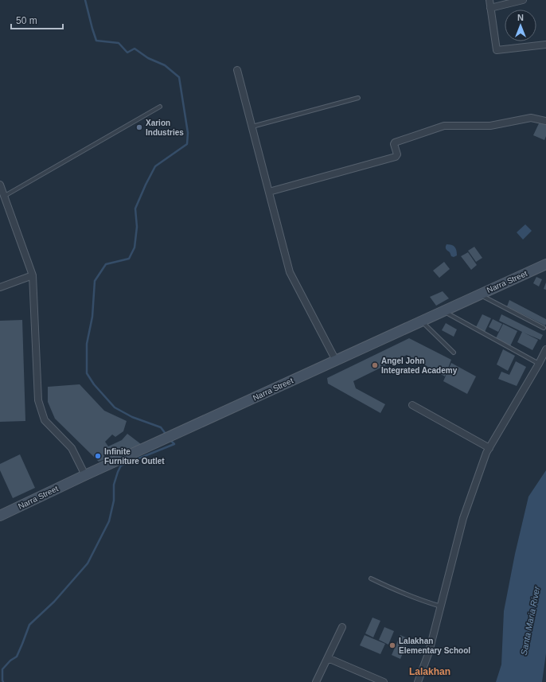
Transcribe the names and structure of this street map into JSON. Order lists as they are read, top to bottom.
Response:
{
  "streets": {
    "main road": ["Narra Street"]
  },
  "districts": ["Lalakhan"],
  "water": ["Santa Maria River"],
  "places": [
    "Xarion Industries",
    "Angel John Integrated Academy",
    "Infinite Furniture Outlet",
    "Lalakhan Elementary School"
  ],
  "scale_bar": "50 m",
  "north": "top"
}
